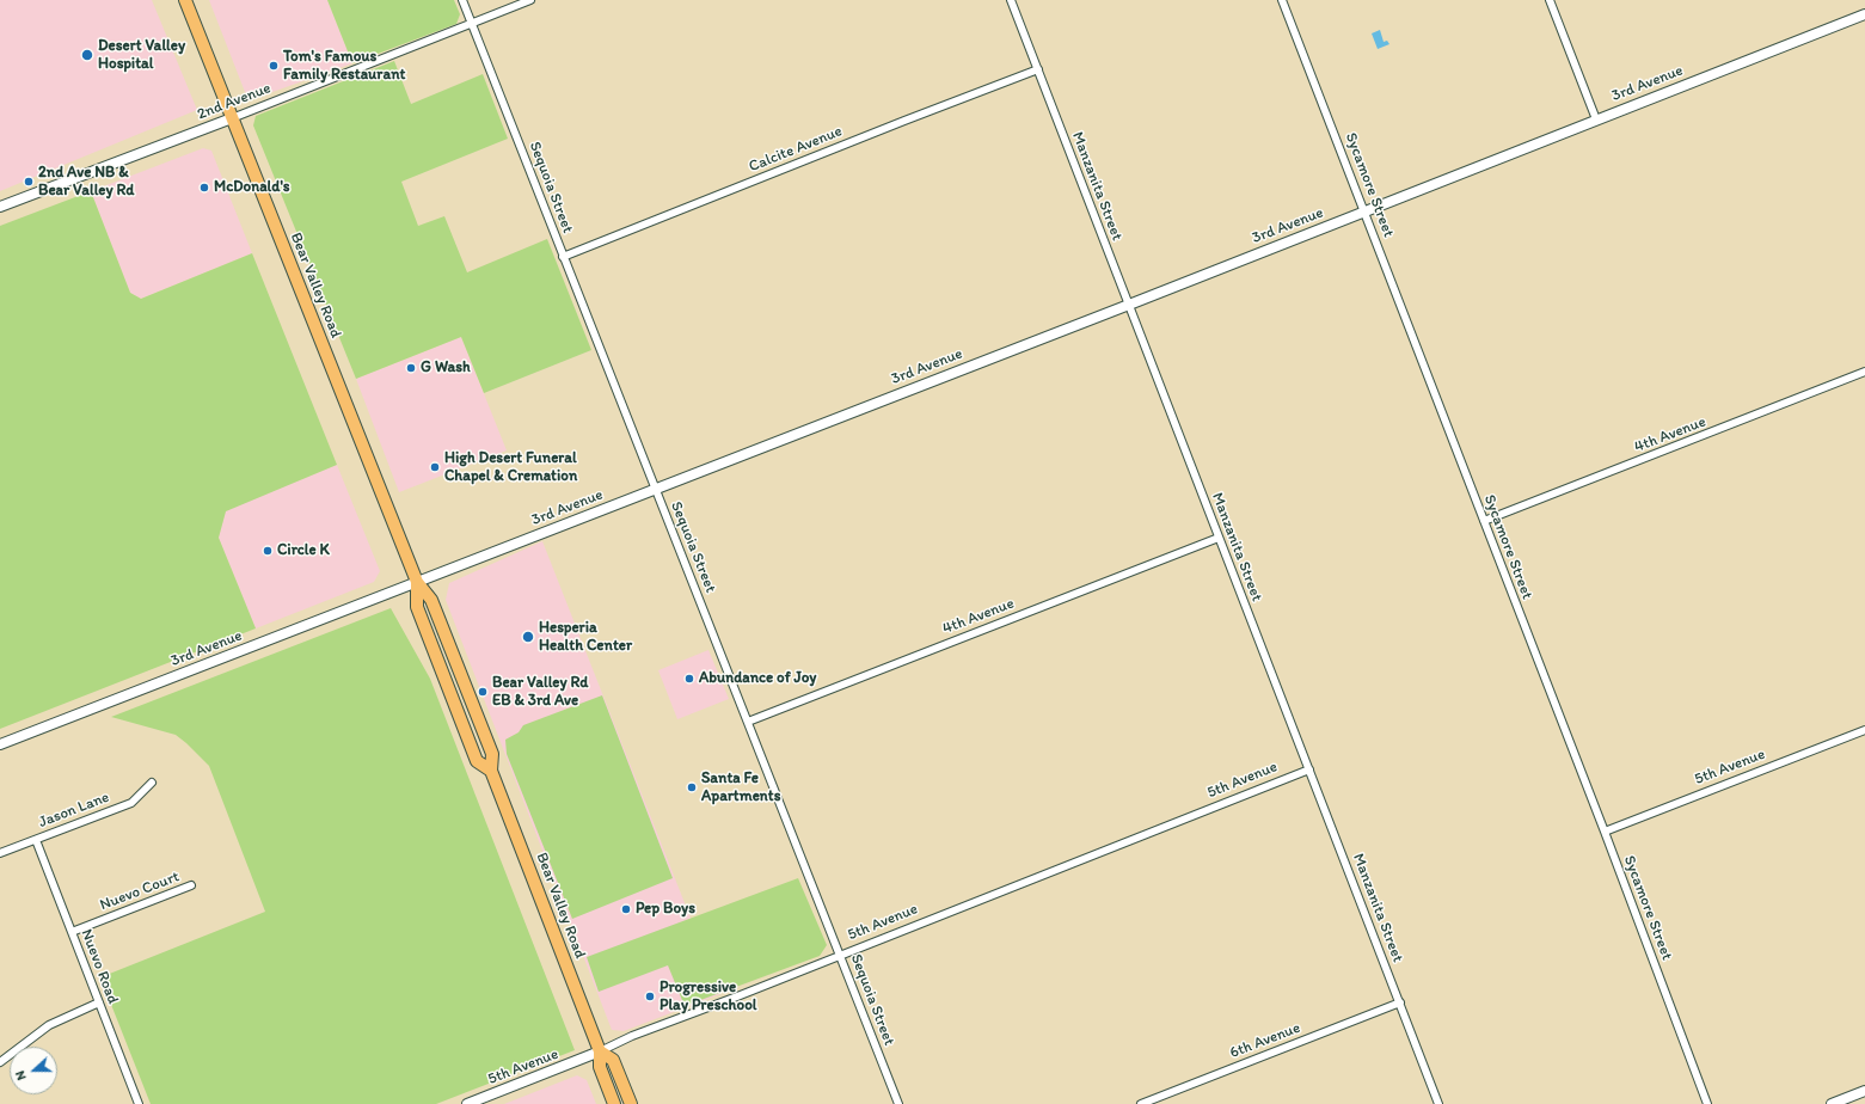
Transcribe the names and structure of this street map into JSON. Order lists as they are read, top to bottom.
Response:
{
  "streets": {
    "main road": ["Bear Valley Road"],
    "street": [
      "3rd Avenue",
      "2nd Avenue",
      "Calcite Avenue",
      "Sycamore Street",
      "Manzanita Street",
      "Sequoia Street",
      "4th Avenue",
      "5th Avenue",
      "Jason Lane",
      "Nuevo Court",
      "Nuevo Road",
      "6th Avenue"
    ]
  },
  "crossings": [
    ["3rd Avenue", "Sycamore Street"],
    ["3rd Avenue", "Manzanita Street"],
    ["3rd Avenue", "Sequoia Street"],
    ["3rd Avenue", "Bear Valley Road"],
    ["2nd Avenue", "Sequoia Street"],
    ["2nd Avenue", "Bear Valley Road"],
    ["Calcite Avenue", "Manzanita Street"],
    ["Calcite Avenue", "Sequoia Street"],
    ["Sycamore Street", "4th Avenue"],
    ["Sycamore Street", "5th Avenue"],
    ["Manzanita Street", "4th Avenue"],
    ["Manzanita Street", "5th Avenue"],
    ["Manzanita Street", "6th Avenue"],
    ["Sequoia Street", "4th Avenue"],
    ["Sequoia Street", "5th Avenue"],
    ["Bear Valley Road", "5th Avenue"],
    ["Jason Lane", "Nuevo Road"],
    ["Nuevo Court", "Nuevo Road"]
  ],
  "places": [
    "Desert Valley Hospital",
    "Tom's Famous Family Restaurant",
    "2nd Ave NB & Bear Valley Rd",
    "McDonald's",
    "G Wash",
    "High Desert Funeral Chapel & Cremation",
    "Circle K",
    "Hesperia Health Center",
    "Abundance of Joy",
    "Bear Valley Rd EB & 3rd Ave",
    "Santa Fe Apartments",
    "Pep Boys",
    "Progressive Play Preschool"
  ],
  "north": "left"
}
